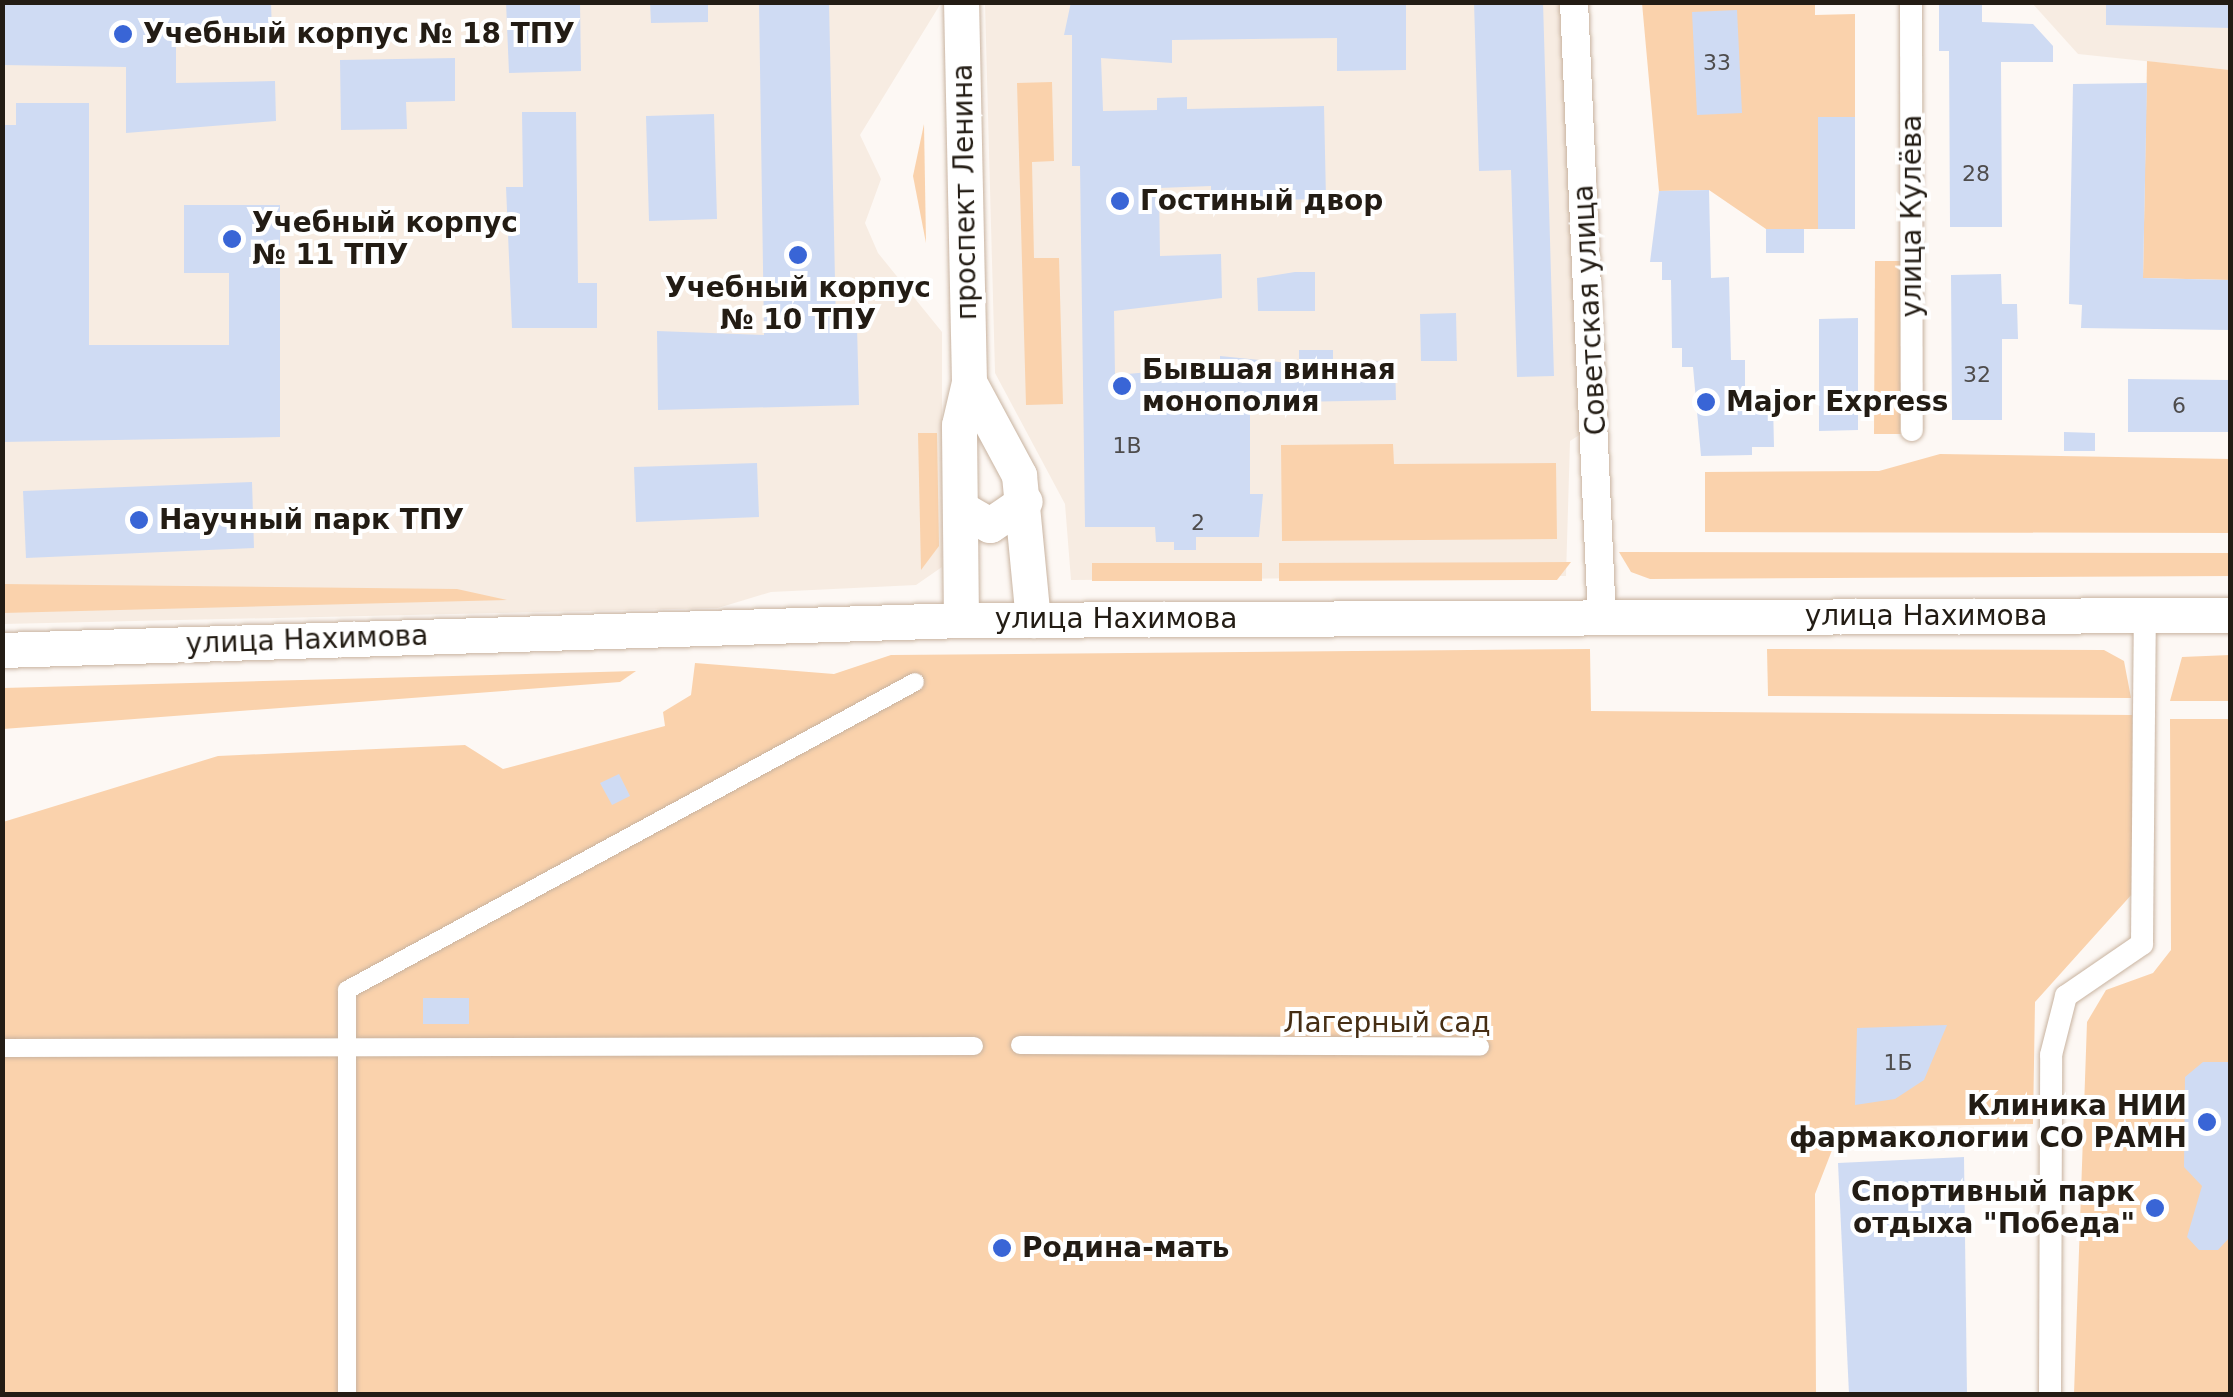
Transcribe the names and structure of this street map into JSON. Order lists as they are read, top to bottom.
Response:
{
  "streets": {
    "main road": ["проспект Ленина", "улица Нахимова"],
    "street": ["улица Кулёва", "Советская улица"]
  },
  "crossings": [
    ["проспект Ленина", "улица Нахимова"],
    ["Советская улица", "улица Нахимова"]
  ],
  "parks": ["Лагерный сад"],
  "places": [
    "Учебный корпус № 18 ТПУ",
    "Гостиный двор",
    "Учебный корпус № 11 ТПУ",
    "Учебный корпус № 10 ТПУ",
    "Бывшая винная монополия",
    "Major Express",
    "Научный парк ТПУ",
    "Клиника НИИ фармакологии СО РАМН",
    "Спортивный парк отдыха \"Победа\"",
    "Родина-мать"
  ],
  "house_numbers": [
    "33",
    "28",
    "32",
    "6",
    "1В",
    "2",
    "1Б"
  ]
}
